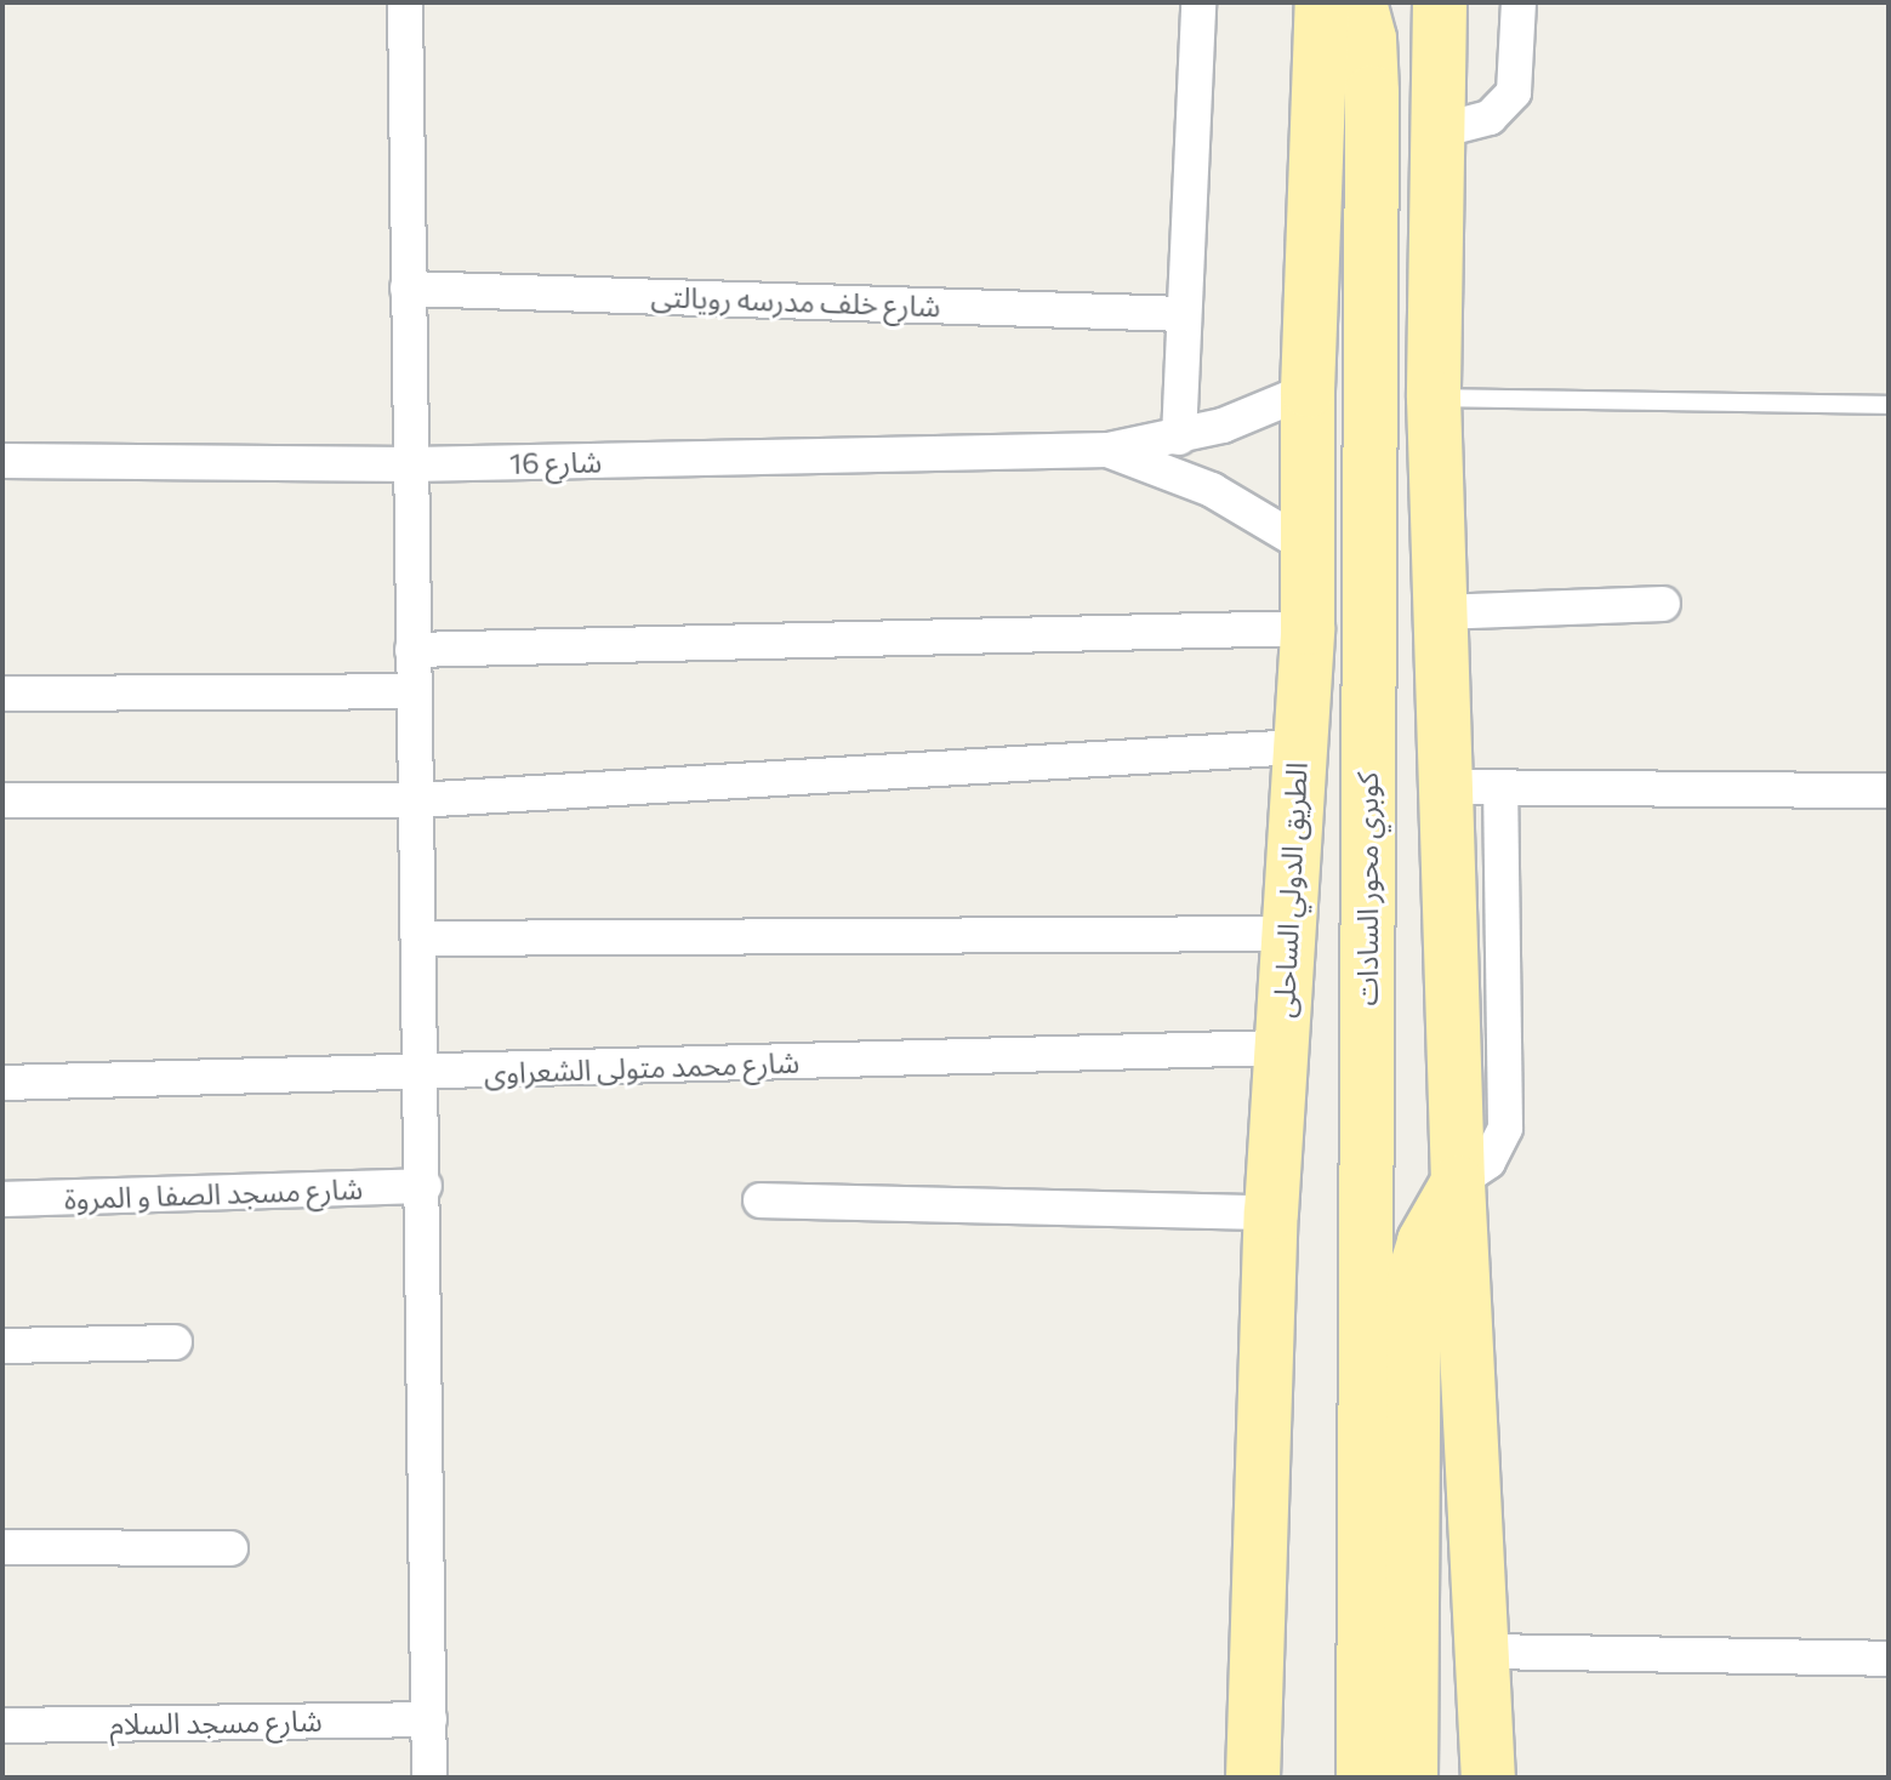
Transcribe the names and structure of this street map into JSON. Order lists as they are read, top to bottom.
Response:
{
  "streets": {
    "main road": ["كوبري محور السادات", "الطريق الدولي الساحلى"],
    "street": [
      "شارع خلف مدرسه رويالتى",
      "شارع 16",
      "شارع محمد متولى الشعراوى",
      "شارع مسجد الصفا و المروة",
      "شارع مسجد السلام"
    ]
  },
  "crossings": [
    ["شارع 16", "الطريق الدولي الساحلى"],
    ["الطريق الدولي الساحلى", "شارع محمد متولى الشعراوى"]
  ]
}
